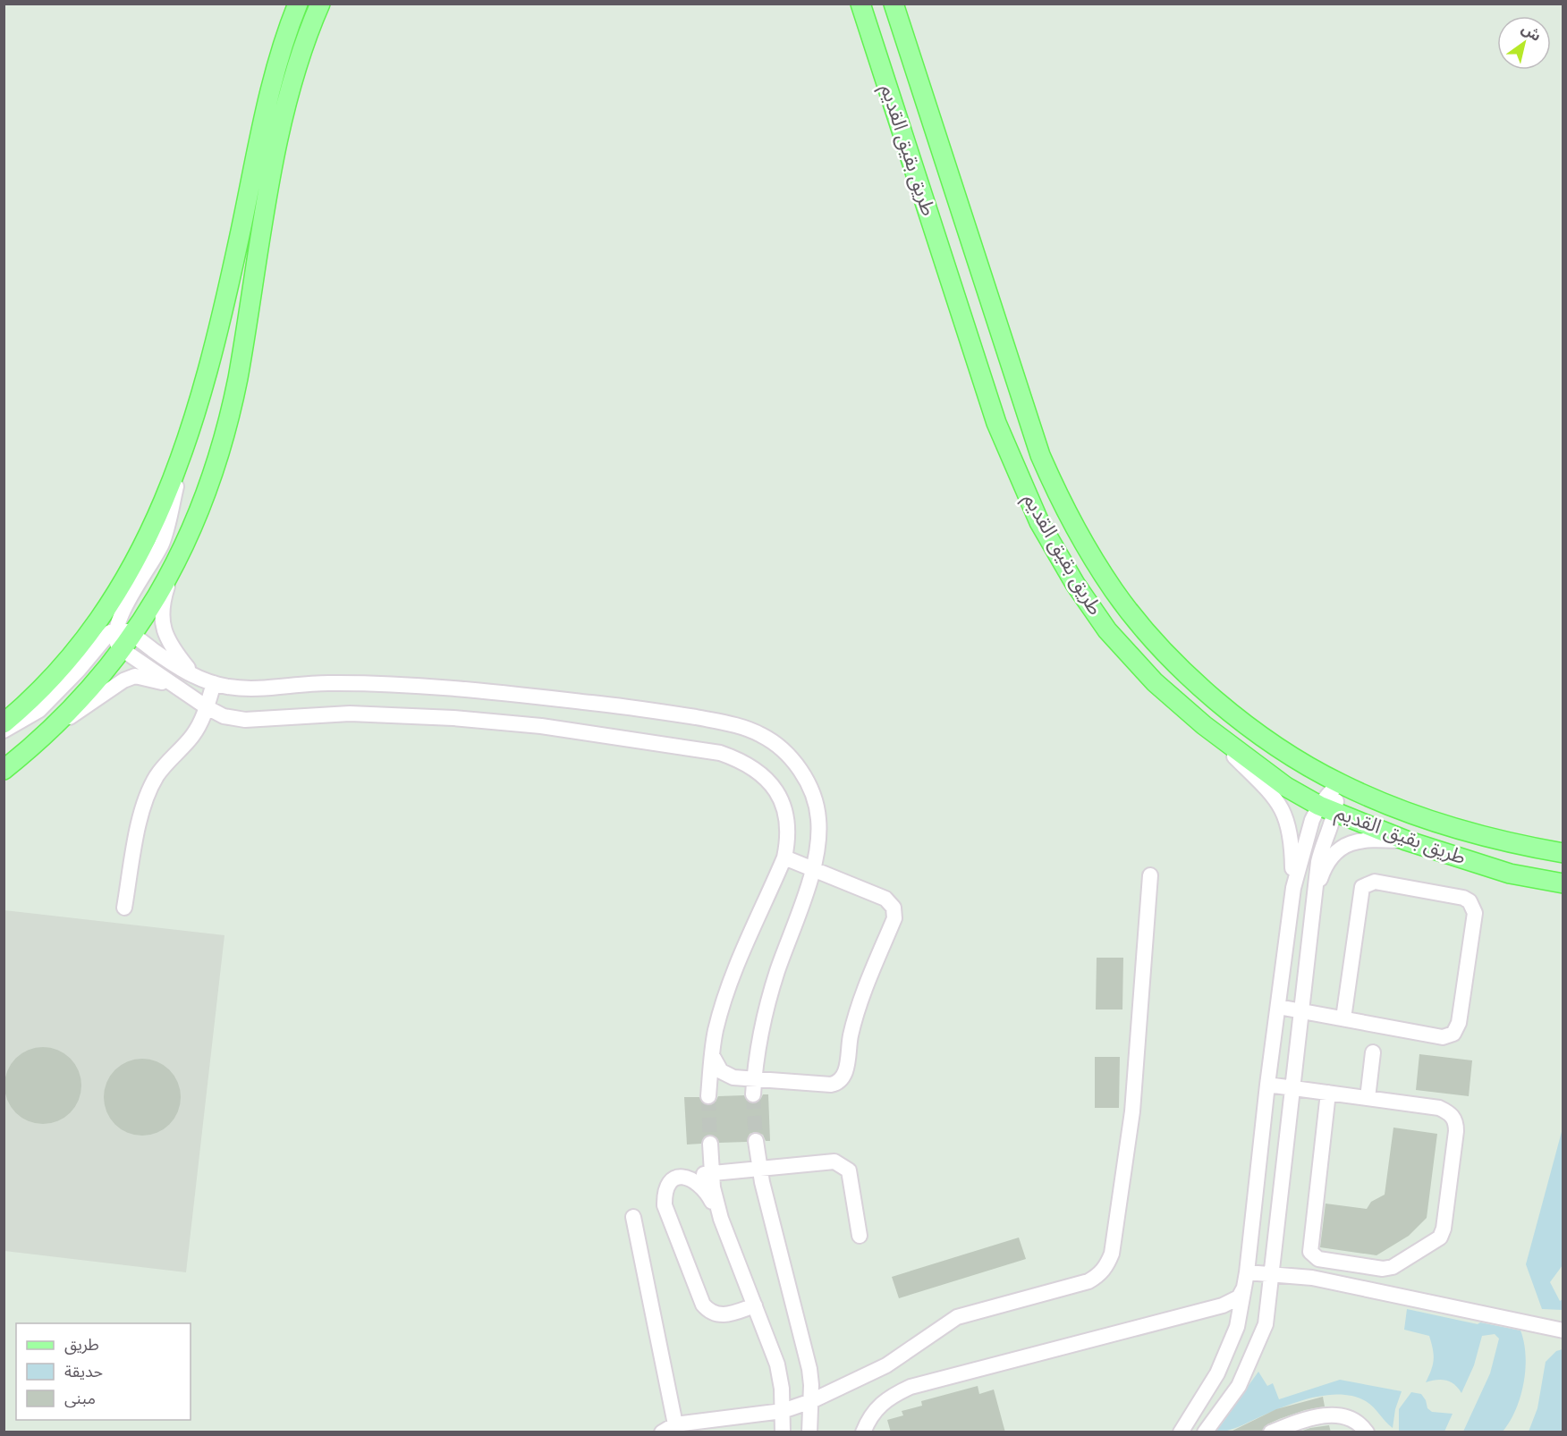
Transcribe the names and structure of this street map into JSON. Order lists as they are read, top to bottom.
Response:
{
  "streets": {
    "main road": ["طريق بقيق القديم"]
  },
  "legend": ["طريق", "حديقة", "مبنى"],
  "north": "top right"
}
